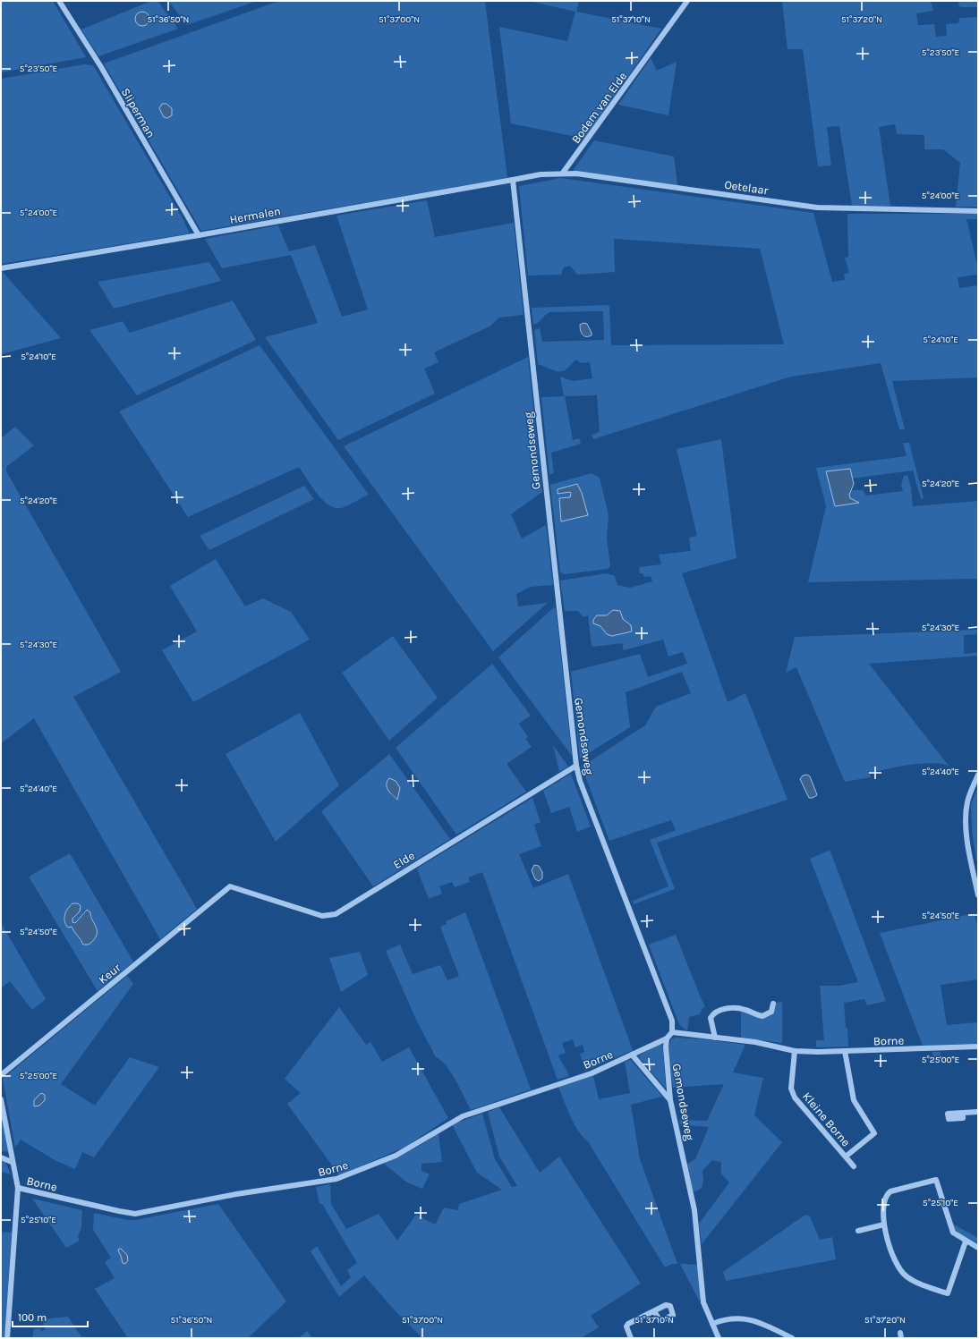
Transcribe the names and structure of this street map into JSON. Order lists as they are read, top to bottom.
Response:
{
  "streets": {
    "street": [
      "Bodem van Elde",
      "Sliperman",
      "Oetelaar",
      "Hermalen",
      "Gemondseweg",
      "Elde",
      "Keur",
      "Borne",
      "Kleine Borne"
    ]
  },
  "crossings": [
    ["Bodem van Elde", "Oetelaar"],
    ["Sliperman", "Hermalen"],
    ["Oetelaar", "Hermalen"],
    ["Oetelaar", "Gemondseweg"],
    ["Hermalen", "Gemondseweg"],
    ["Gemondseweg", "Elde"],
    ["Gemondseweg", "Borne"],
    ["Elde", "Keur"],
    ["Borne", "Kleine Borne"]
  ],
  "scale_bar": "100 m",
  "coordinates": [
    "51°36'50\"N",
    "51°37'00\"N",
    "51°37'10\"N",
    "51°37'20\"N",
    "5°23'50\"E",
    "5°24'00\"E",
    "5°24'10\"E",
    "5°24'20\"E",
    "5°24'30\"E",
    "5°24'40\"E",
    "5°24'50\"E",
    "5°25'00\"E",
    "5°25'10\"E"
  ]
}
